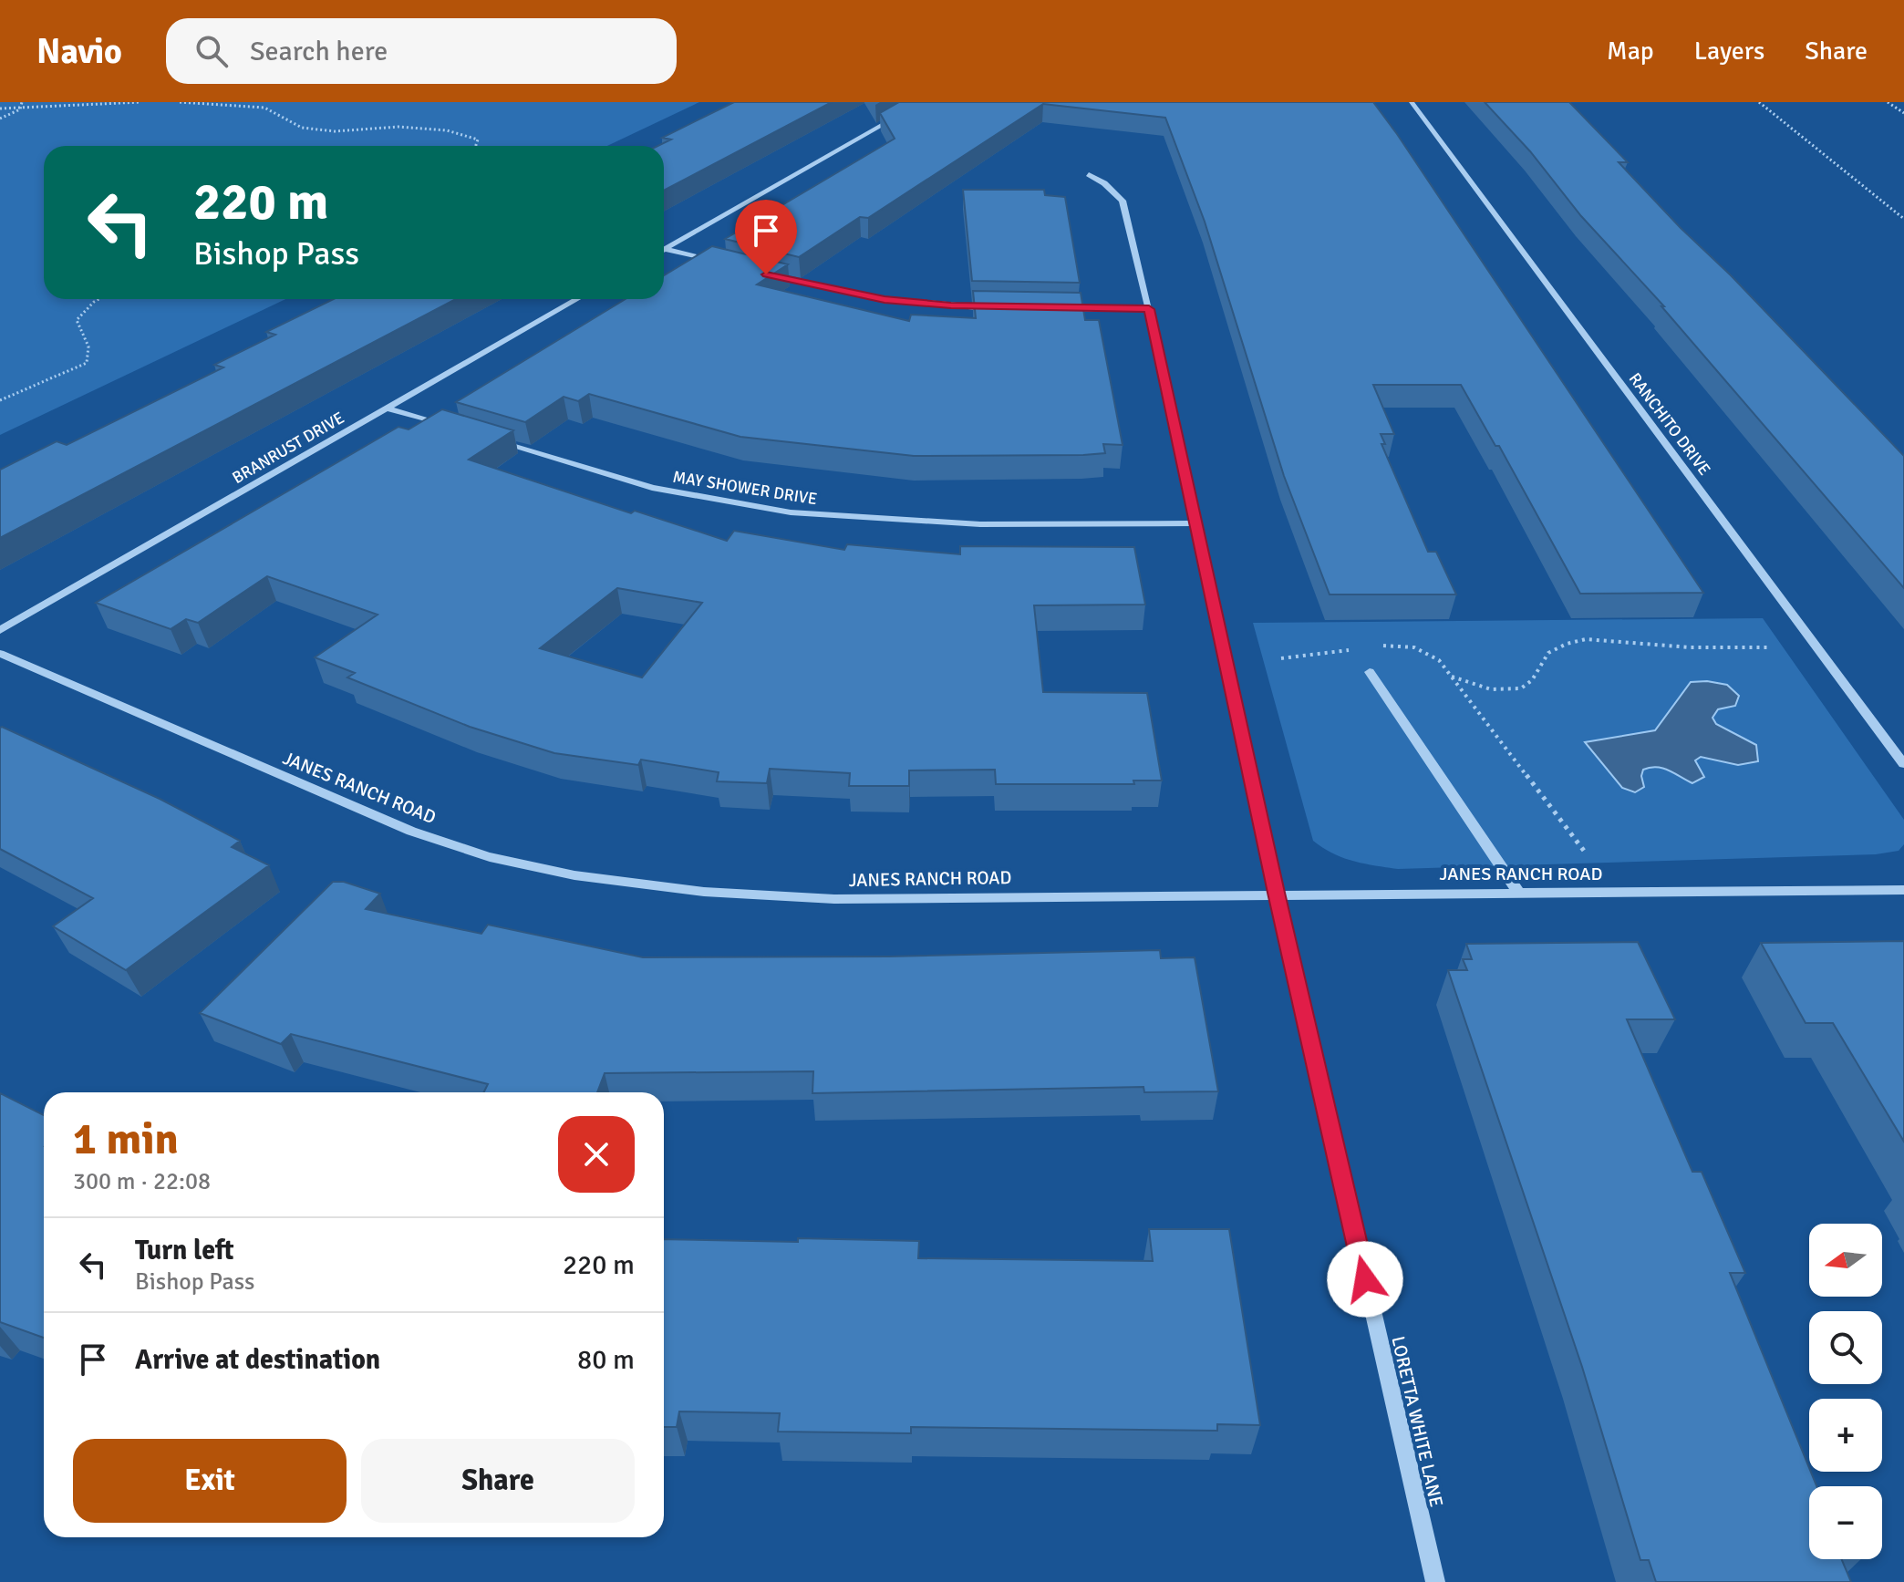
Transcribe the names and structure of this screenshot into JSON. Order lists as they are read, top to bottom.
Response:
{
  "streets": {
    "street": [
      "RANCHITO DRIVE",
      "BRANRUST DRIVE",
      "MAY SHOWER DRIVE",
      "JANES RANCH ROAD",
      "LORETTA WHITE LANE"
    ]
  },
  "crossings": [
    ["MAY SHOWER DRIVE", "LORETTA WHITE LANE"],
    ["JANES RANCH ROAD", "LORETTA WHITE LANE"]
  ],
  "north": "left",
  "page": {
    "header": "Navio",
    "search": "Search here",
    "nav": ["Map", "Layers", "Share"],
    "turn": ["220 m", "Bishop Pass"],
    "heading": ["1 min", "300 m · 22:08"],
    "list": [
      {
        "name": "Turn left",
        "note": "Bishop Pass",
        "value": "220 m"
      },
      {
        "name": "Arrive at destination",
        "value": "80 m"
      }
    ],
    "map_buttons": ["+", "−"],
    "buttons": ["Exit", "Share"]
  }
}
